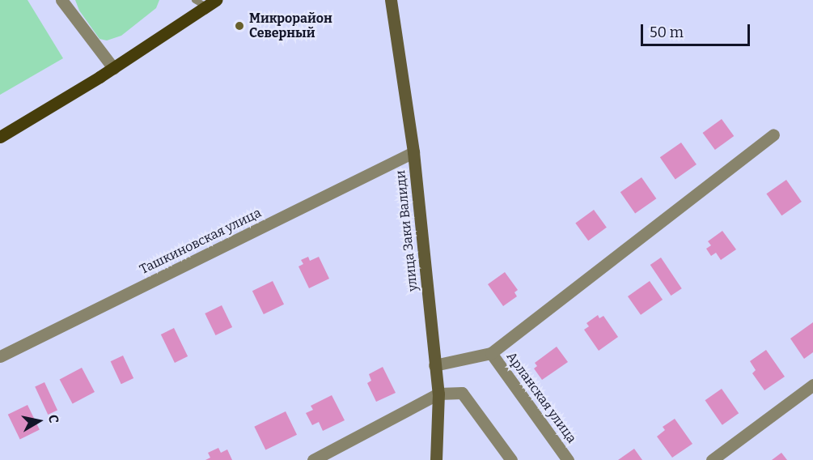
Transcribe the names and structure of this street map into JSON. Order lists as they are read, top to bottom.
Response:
{
  "streets": {
    "street": ["улица Заки Валиди", "Ташкиновская улица", "Арланская улица"]
  },
  "crossings": [
    ["улица Заки Валиди", "Ташкиновская улица"]
  ],
  "places": ["Микрорайон Северный"],
  "scale_bar": "50 m",
  "north": "right"
}
